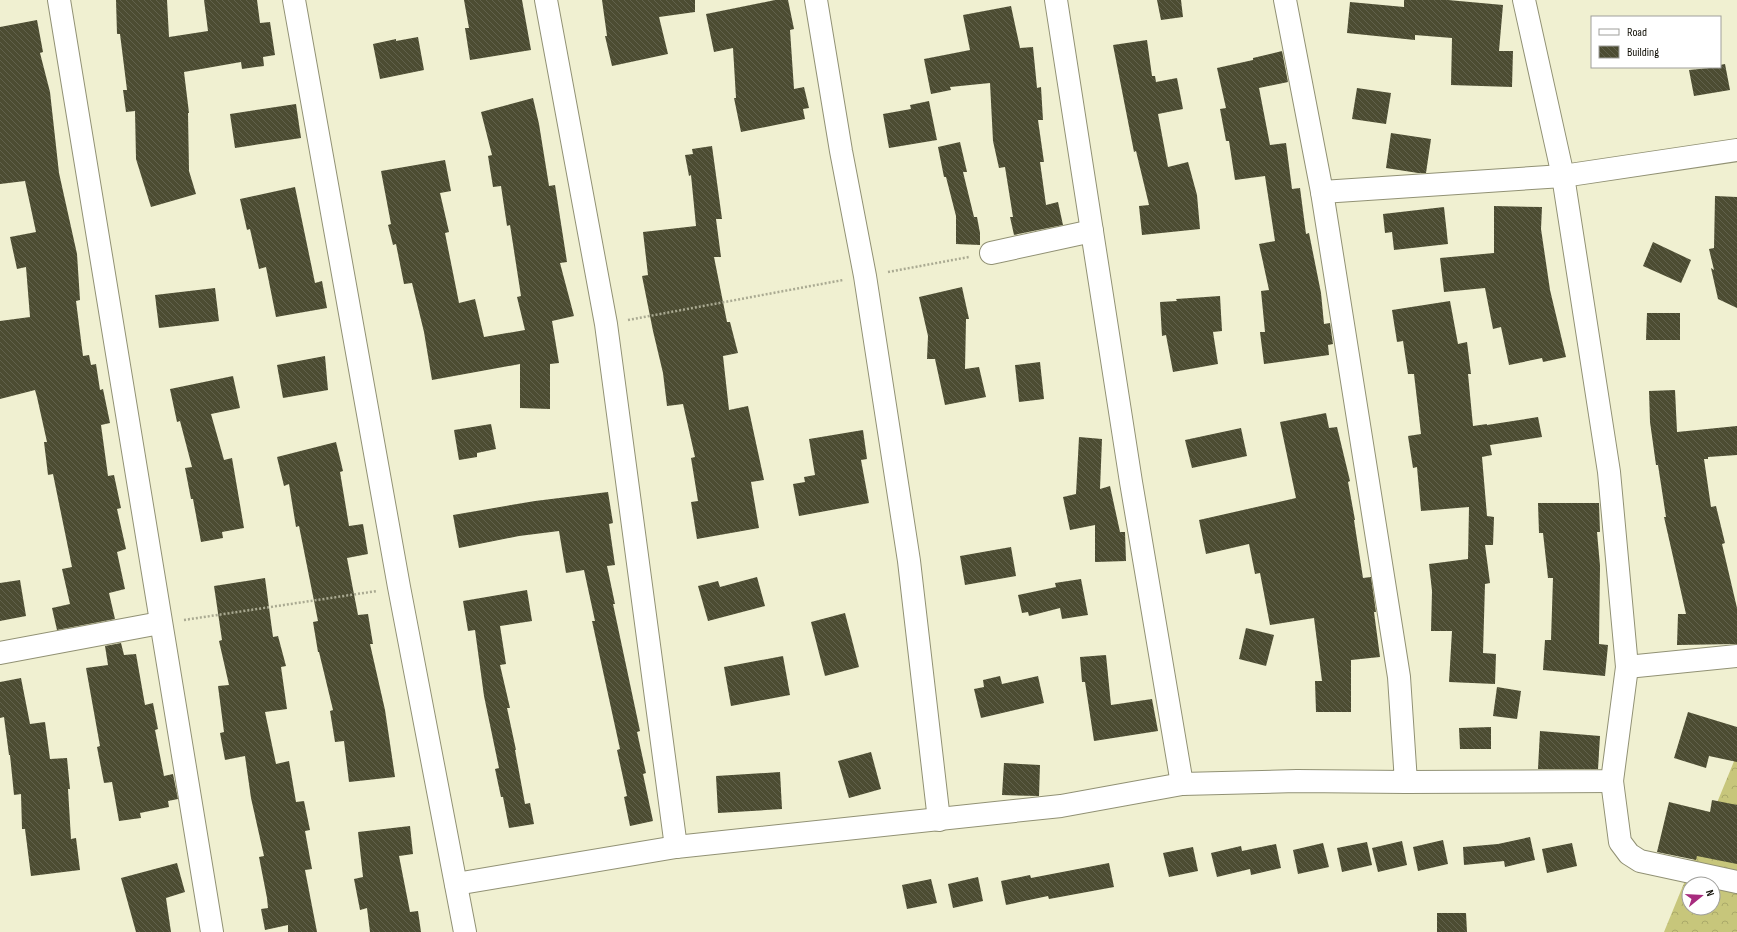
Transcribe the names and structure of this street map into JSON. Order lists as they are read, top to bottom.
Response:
{
  "legend": ["Road", "Building"],
  "north": "right"
}
